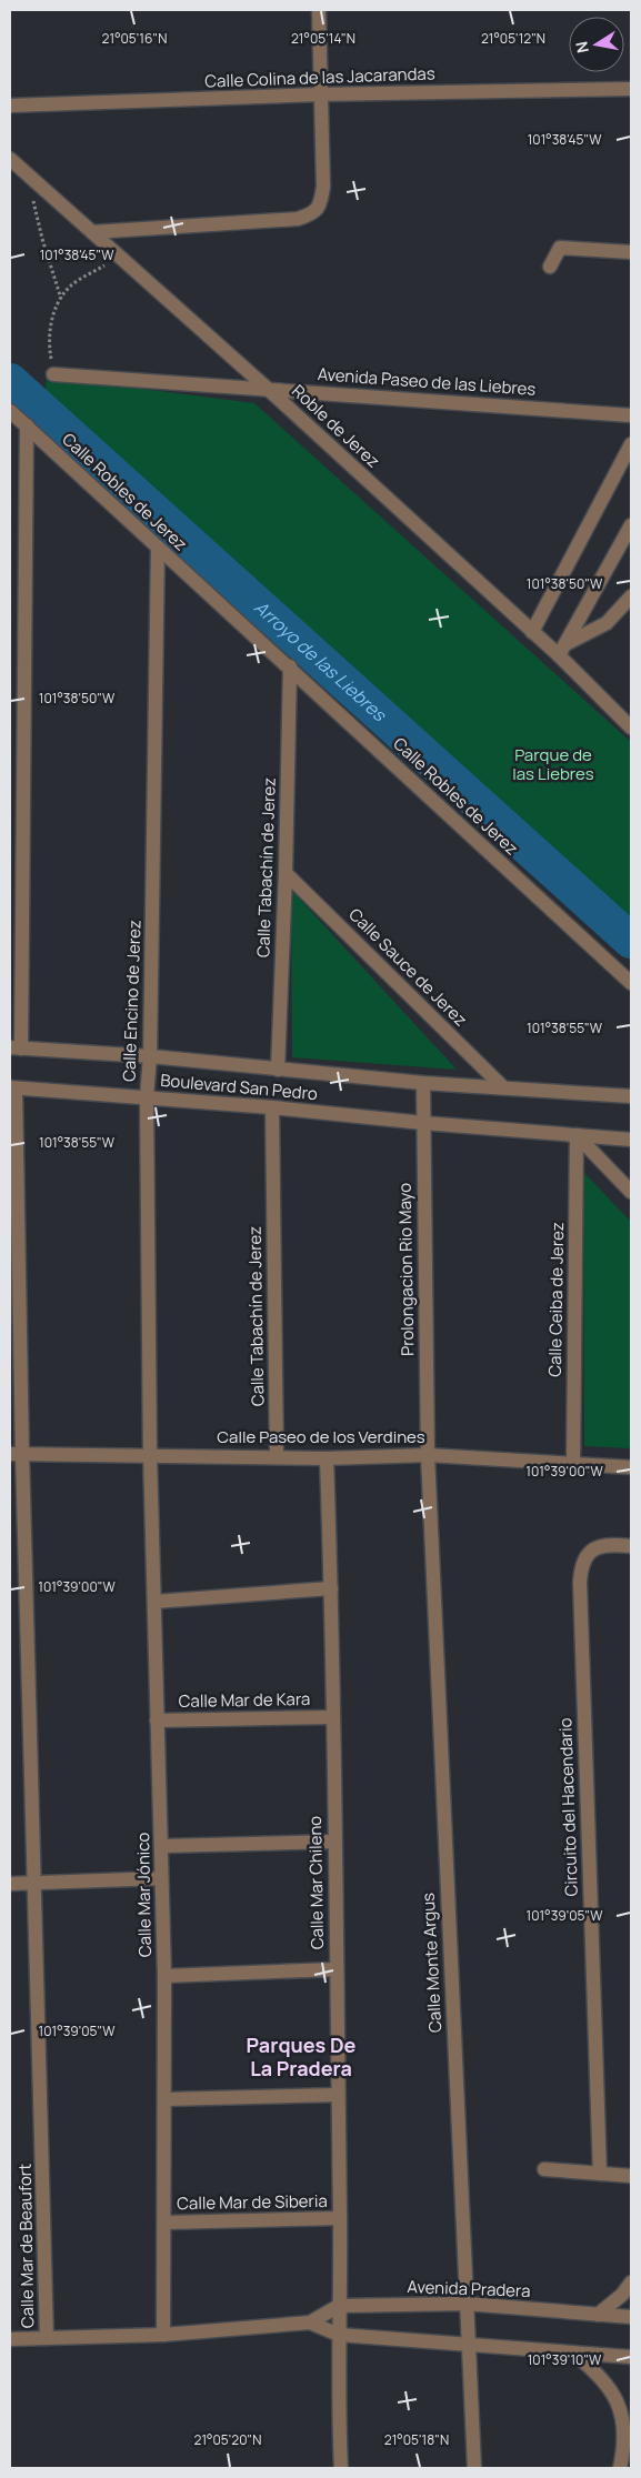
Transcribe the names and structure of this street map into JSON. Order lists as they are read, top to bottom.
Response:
{
  "streets": {
    "street": [
      "Calle Colina de las Jacarandas",
      "Avenida Paseo de las Liebres",
      "Roble de Jerez",
      "Calle Robles de Jerez",
      "Calle Tabachín de Jerez",
      "Calle Sauce de Jerez",
      "Calle Encino de Jerez",
      "Boulevard San Pedro",
      "Prolongacion Rio Mayo",
      "Calle Ceiba de Jerez",
      "Calle Paseo de los Verdines",
      "Calle Mar de Kara",
      "Circuito del Hacendario",
      "Calle Mar Chileno",
      "Calle Mar Jónico",
      "Calle Monte Argus",
      "Calle Mar de Siberia",
      "Calle Mar de Beaufort",
      "Avenida Pradera"
    ]
  },
  "crossings": [
    ["Avenida Paseo de las Liebres", "Roble de Jerez"],
    ["Calle Robles de Jerez", "Calle Tabachín de Jerez"],
    ["Calle Robles de Jerez", "Calle Encino de Jerez"],
    ["Calle Tabachín de Jerez", "Calle Sauce de Jerez"],
    ["Calle Tabachín de Jerez", "Boulevard San Pedro"],
    ["Calle Tabachín de Jerez", "Calle Paseo de los Verdines"],
    ["Calle Sauce de Jerez", "Boulevard San Pedro"],
    ["Calle Encino de Jerez", "Boulevard San Pedro"],
    ["Calle Encino de Jerez", "Calle Paseo de los Verdines"],
    ["Calle Encino de Jerez", "Calle Mar Jónico"],
    ["Boulevard San Pedro", "Prolongacion Rio Mayo"],
    ["Boulevard San Pedro", "Calle Ceiba de Jerez"],
    ["Boulevard San Pedro", "Calle Mar de Beaufort"],
    ["Prolongacion Rio Mayo", "Calle Paseo de los Verdines"],
    ["Prolongacion Rio Mayo", "Calle Monte Argus"],
    ["Calle Ceiba de Jerez", "Calle Paseo de los Verdines"],
    ["Calle Paseo de los Verdines", "Calle Mar Chileno"],
    ["Calle Paseo de los Verdines", "Calle Mar Jónico"],
    ["Calle Paseo de los Verdines", "Calle Monte Argus"],
    ["Calle Paseo de los Verdines", "Calle Mar de Beaufort"],
    ["Calle Mar de Kara", "Calle Mar Chileno"],
    ["Calle Mar de Kara", "Calle Mar Jónico"],
    ["Calle Mar Chileno", "Calle Mar de Siberia"],
    ["Calle Mar Chileno", "Avenida Pradera"],
    ["Calle Mar Jónico", "Calle Mar de Siberia"],
    ["Calle Mar Jónico", "Avenida Pradera"],
    ["Calle Monte Argus", "Avenida Pradera"],
    ["Calle Mar de Beaufort", "Avenida Pradera"]
  ],
  "districts": ["Parques De La Pradera"],
  "water": ["Arroyo de las Liebres"],
  "parks": ["Parque de las Liebres"],
  "north": "left",
  "coordinates": [
    "21°05'16\"N",
    "21°05'12\"N",
    "21°05'14\"N",
    "101°38'45\"W",
    "101°38'50\"W",
    "101°38'55\"W",
    "101°39'00\"W",
    "101°39'05\"W",
    "101°39'10\"W",
    "21°05'20\"N",
    "21°05'18\"N"
  ]
}
